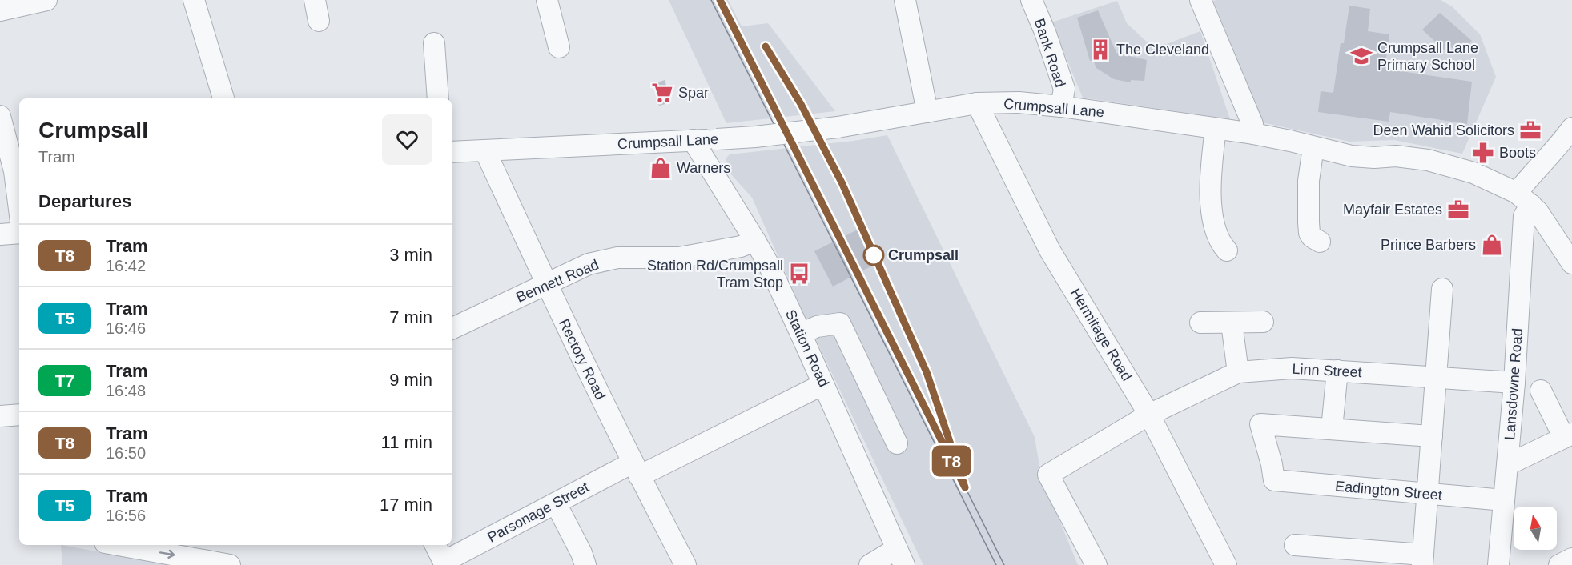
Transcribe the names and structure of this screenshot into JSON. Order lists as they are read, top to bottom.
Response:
{
  "streets": {
    "street": [
      "Bank Road",
      "Crumpsall Lane",
      "Bennett Road",
      "Hermitage Road",
      "Station Road",
      "Rectory Road",
      "Linn Street",
      "Lansdowne Road",
      "Eadington Street",
      "Parsonage Street"
    ]
  },
  "crossings": [
    ["Bank Road", "Crumpsall Lane"],
    ["Crumpsall Lane", "Hermitage Road"],
    ["Crumpsall Lane", "Station Road"],
    ["Crumpsall Lane", "Rectory Road"],
    ["Crumpsall Lane", "Lansdowne Road"],
    ["Bennett Road", "Station Road"],
    ["Bennett Road", "Rectory Road"],
    ["Hermitage Road", "Linn Street"],
    ["Station Road", "Parsonage Street"],
    ["Rectory Road", "Parsonage Street"],
    ["Linn Street", "Lansdowne Road"],
    ["Lansdowne Road", "Eadington Street"]
  ],
  "places": {
    "building": ["The Cleveland"],
    "school or university": ["Crumpsall Lane Primary School"],
    "supermarket": ["Spar"],
    "office": ["Deen Wahid Solicitors", "Mayfair Estates"],
    "pharmacy": ["Boots"],
    "shop": ["Warners", "Prince Barbers"],
    "other": ["Crumpsall"],
    "bus stop": ["Station Rd/Crumpsall Tram Stop"]
  },
  "lines": ["tram line T8"],
  "north": "top",
  "page": {
    "on_map": "T8",
    "heading": [
      ["Crumpsall", "Tram"],
      "Departures"
    ],
    "list": [
      {
        "mark": "T8",
        "name": "Tram",
        "note": "16:42",
        "value": "3 min"
      },
      {
        "mark": "T5",
        "name": "Tram",
        "note": "16:46",
        "value": "7 min"
      },
      {
        "mark": "T7",
        "name": "Tram",
        "note": "16:48",
        "value": "9 min"
      },
      {
        "mark": "T8",
        "name": "Tram",
        "note": "16:50",
        "value": "11 min"
      },
      {
        "mark": "T5",
        "name": "Tram",
        "note": "16:56",
        "value": "17 min"
      }
    ]
  }
}
